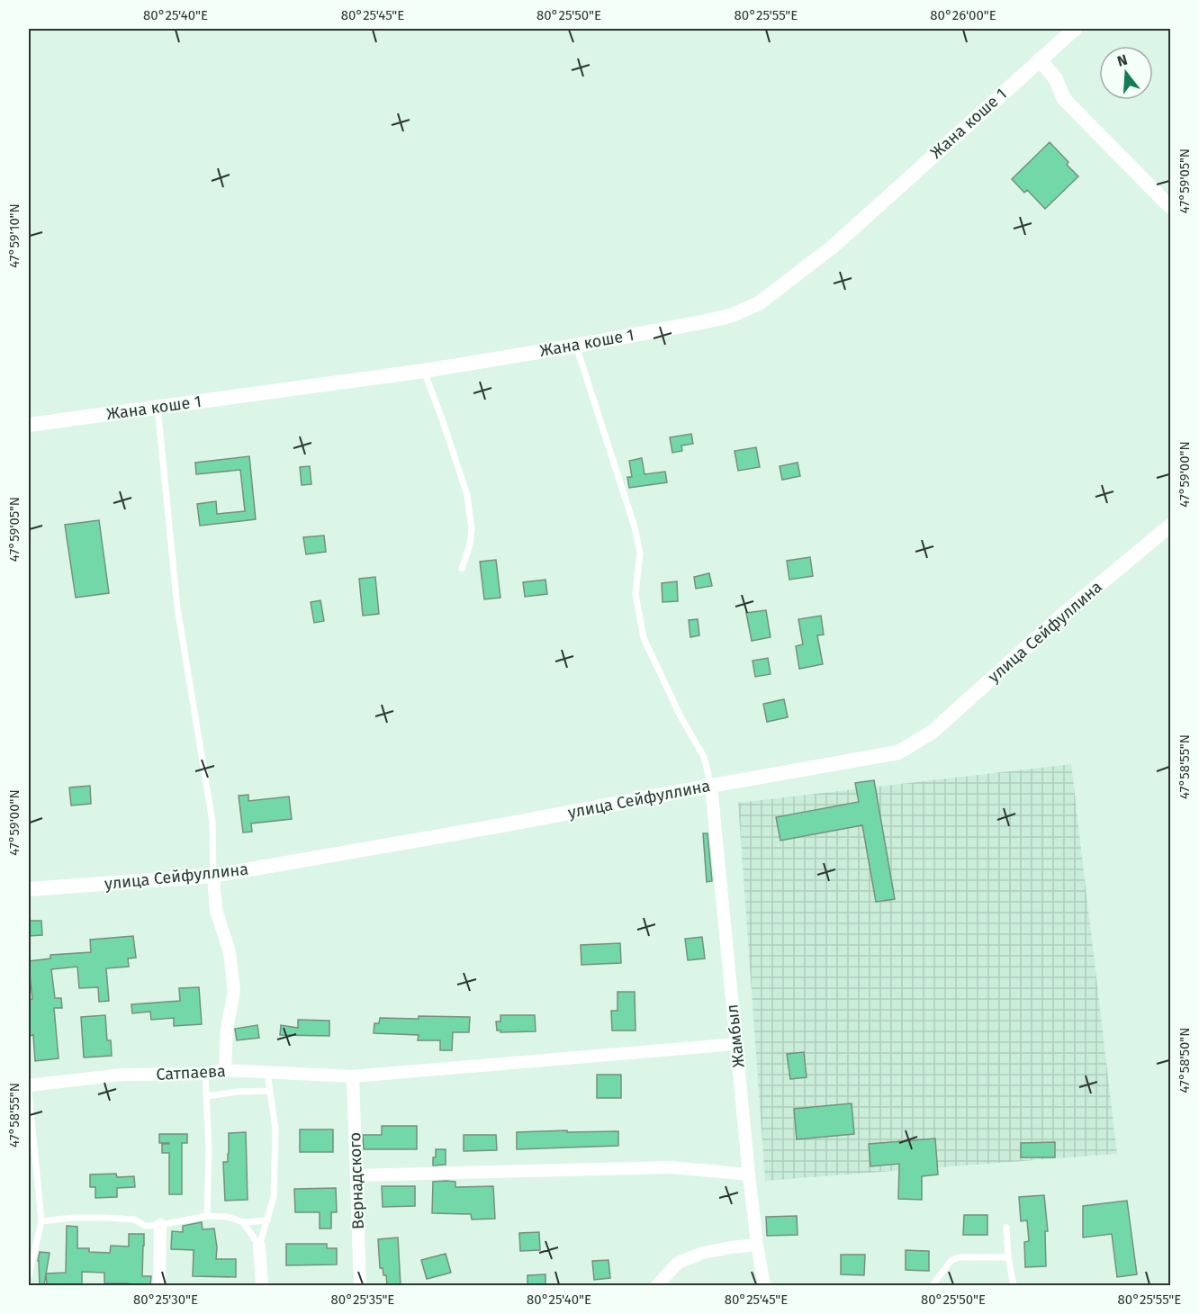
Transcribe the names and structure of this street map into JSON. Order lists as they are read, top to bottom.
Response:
{
  "streets": {
    "street": [
      "Жана коше 1",
      "улица Сейфуллина",
      "Жамбыл",
      "Сатпаева",
      "Вернадского"
    ]
  },
  "crossings": [
    ["улица Сейфуллина", "Жамбыл"],
    ["Жамбыл", "Сатпаева"],
    ["Сатпаева", "Вернадского"]
  ],
  "north": "top",
  "coordinates": [
    "80°25'40\"E",
    "80°25'45\"E",
    "80°25'50\"E",
    "80°25'55\"E",
    "80°26'00\"E",
    "47°59'05\"N",
    "47°59'10\"N",
    "47°59'00\"N",
    "47°58'55\"N",
    "47°58'50\"N",
    "80°25'30\"E",
    "80°25'35\"E"
  ]
}
